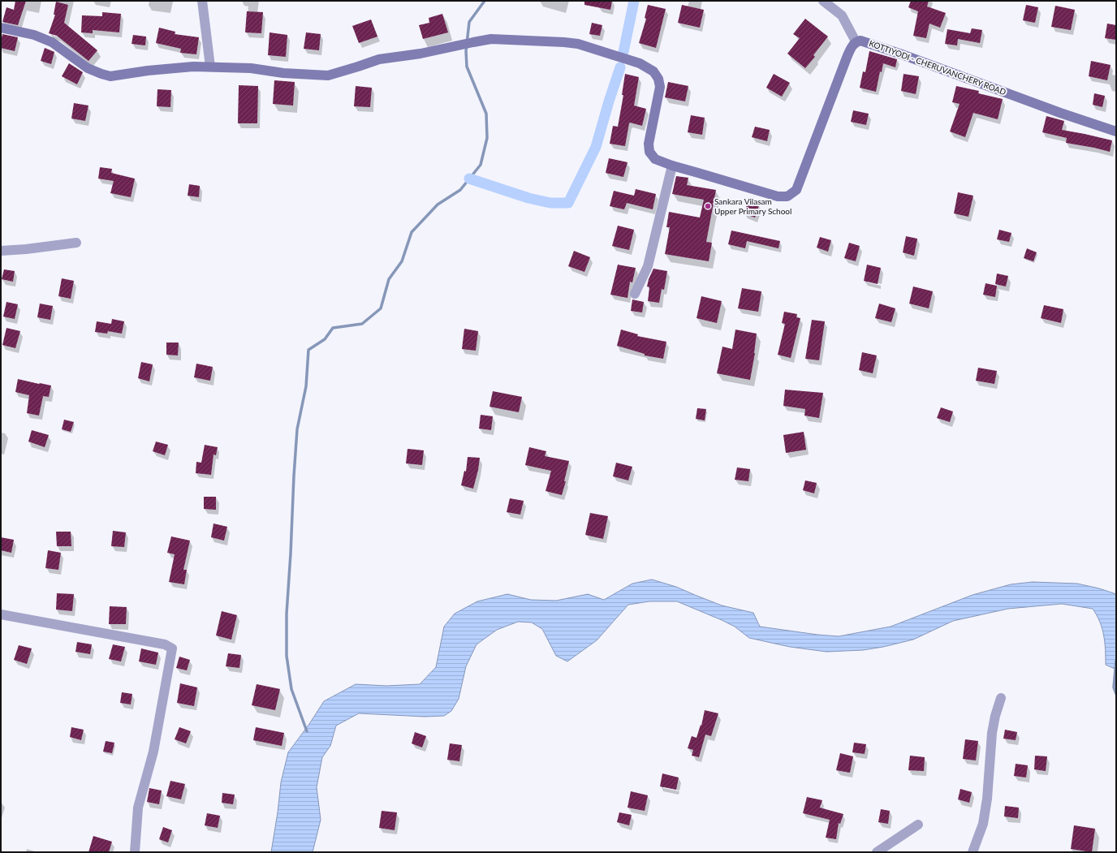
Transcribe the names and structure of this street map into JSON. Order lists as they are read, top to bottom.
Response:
{
  "streets": {
    "main road": ["KOTTIYODI - CHERUVANCHERY ROAD"]
  },
  "places": ["Sankara Vilasam Upper Primary School"]
}
